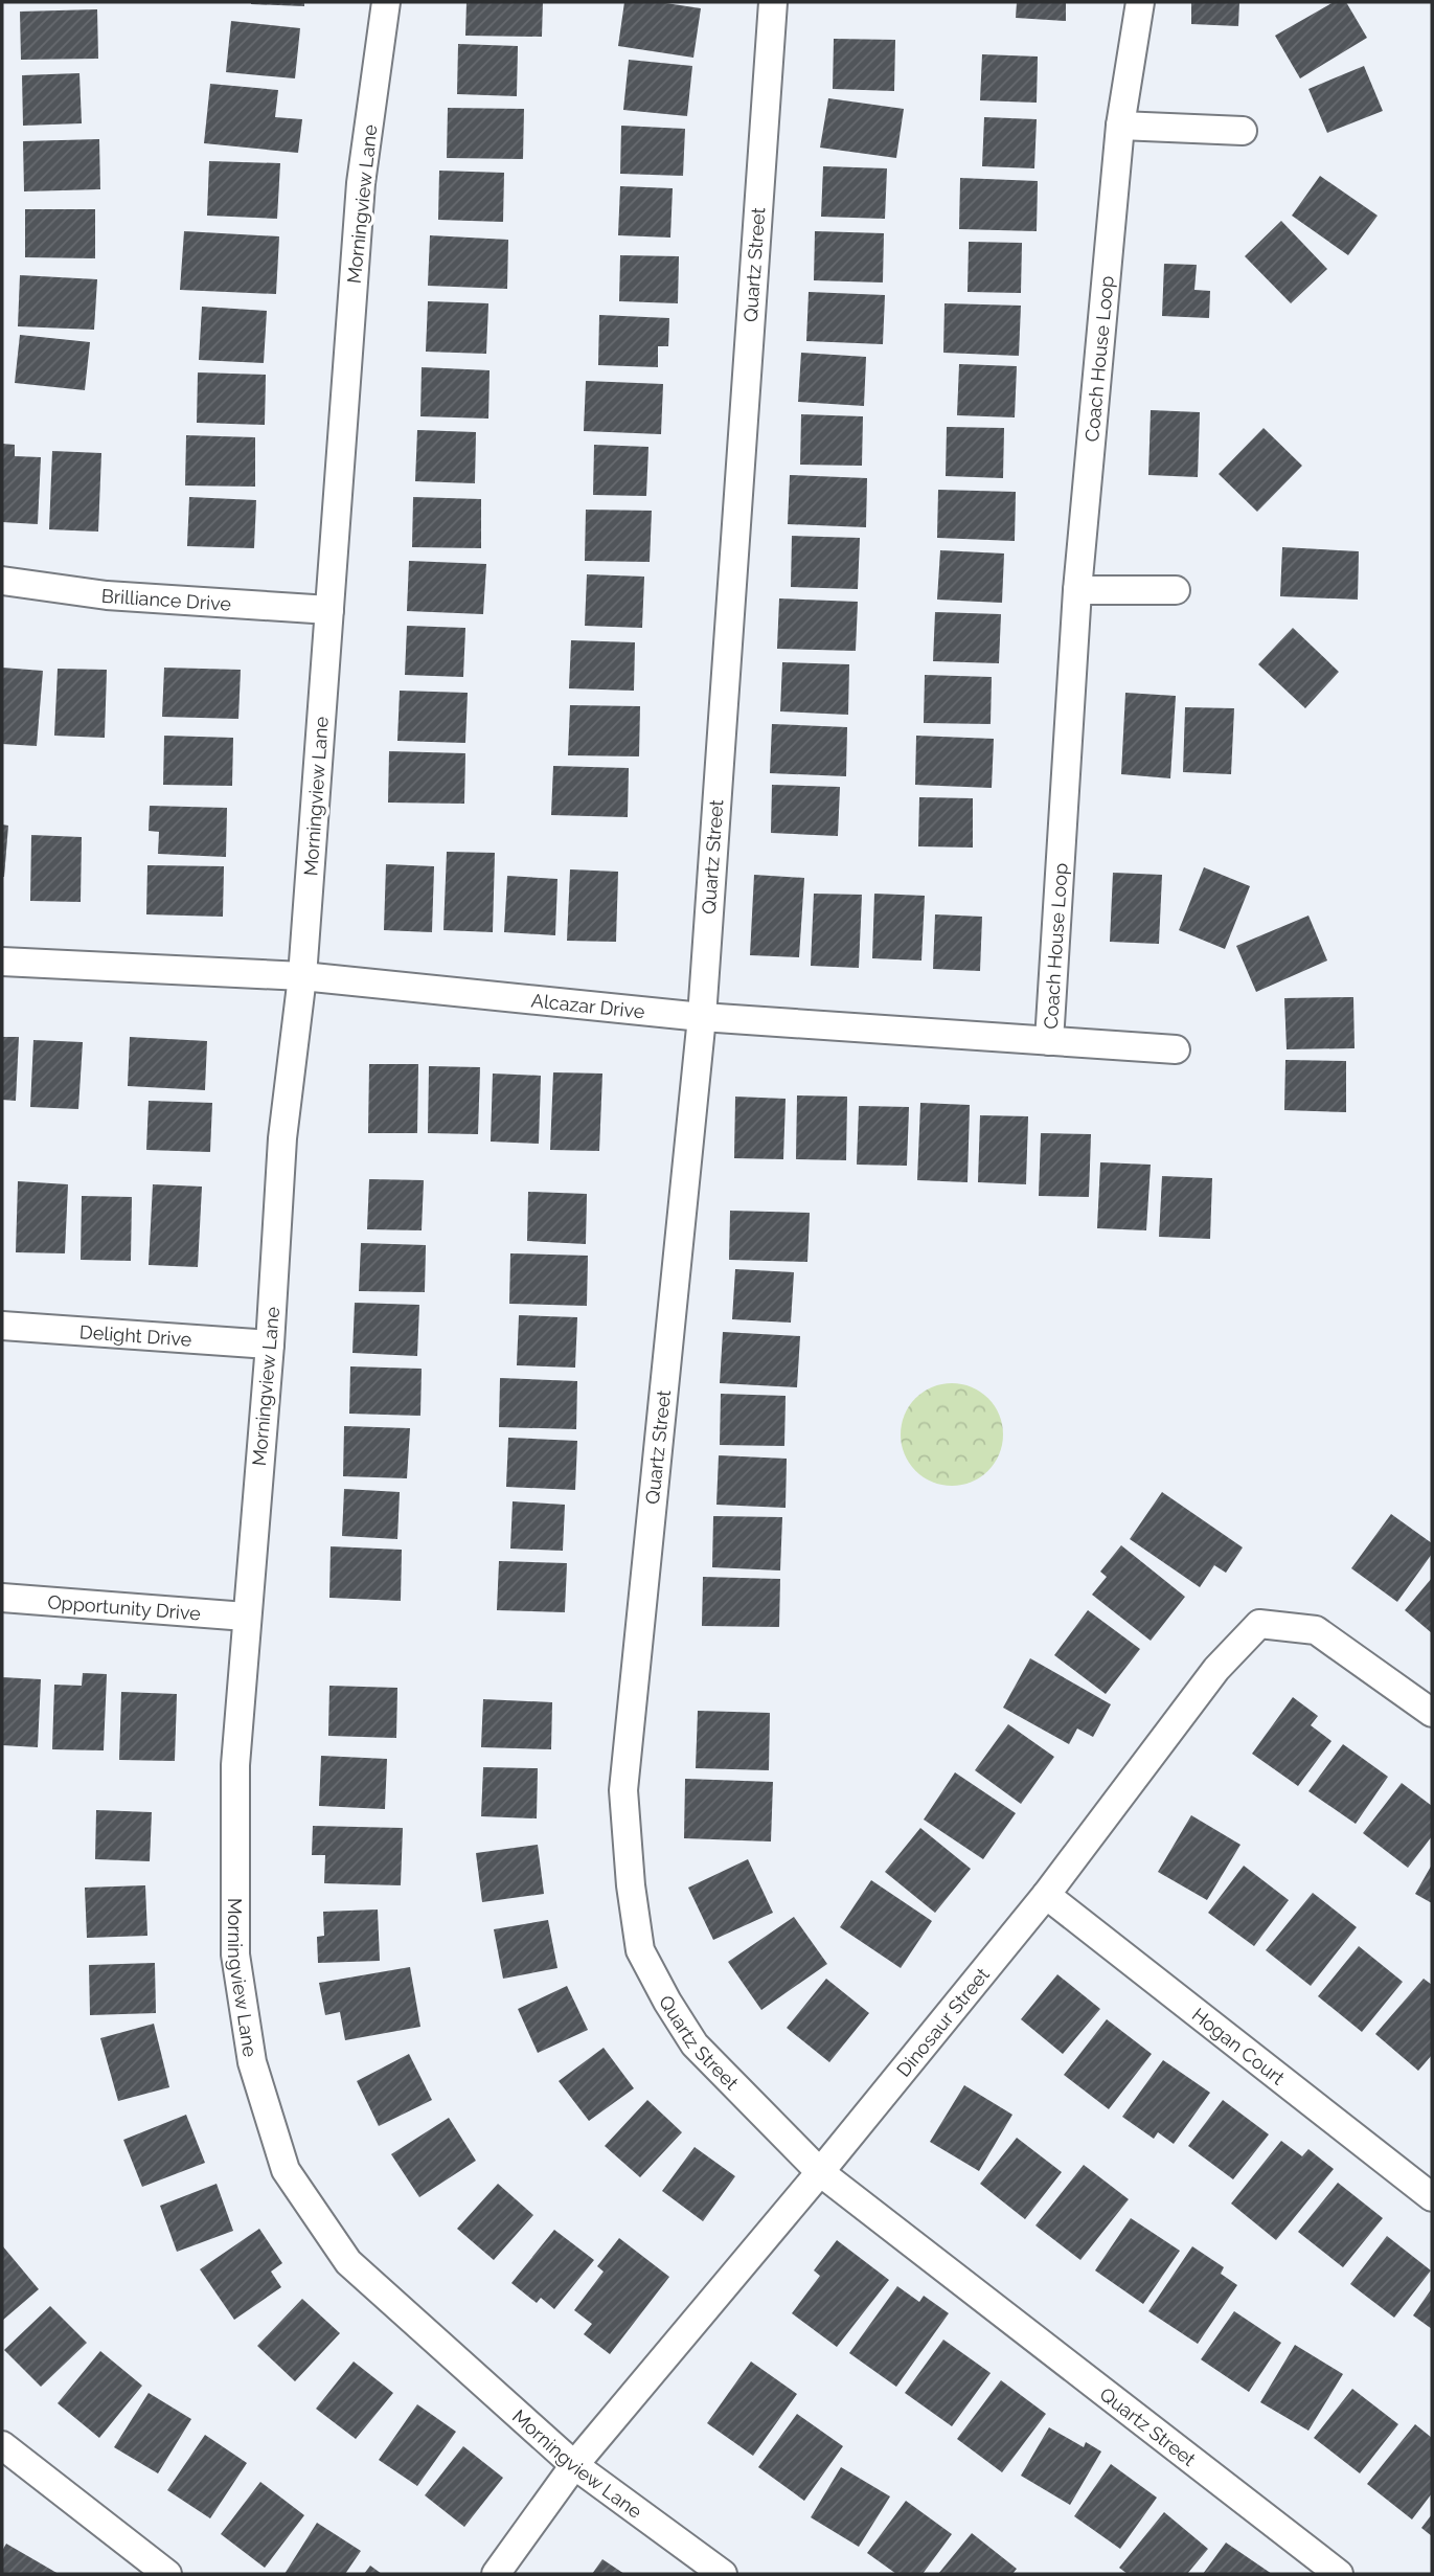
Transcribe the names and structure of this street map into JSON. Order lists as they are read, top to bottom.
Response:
{
  "streets": {
    "street": [
      "Morningview Lane",
      "Quartz Street",
      "Coach House Loop",
      "Brilliance Drive",
      "Alcazar Drive",
      "Delight Drive",
      "Opportunity Drive",
      "Dinosaur Street",
      "Hogan Court"
    ]
  },
  "crossings": [
    ["Morningview Lane", "Brilliance Drive"],
    ["Morningview Lane", "Alcazar Drive"],
    ["Morningview Lane", "Delight Drive"],
    ["Morningview Lane", "Opportunity Drive"],
    ["Morningview Lane", "Dinosaur Street"],
    ["Quartz Street", "Alcazar Drive"],
    ["Quartz Street", "Dinosaur Street"],
    ["Coach House Loop", "Alcazar Drive"],
    ["Dinosaur Street", "Hogan Court"]
  ]
}
